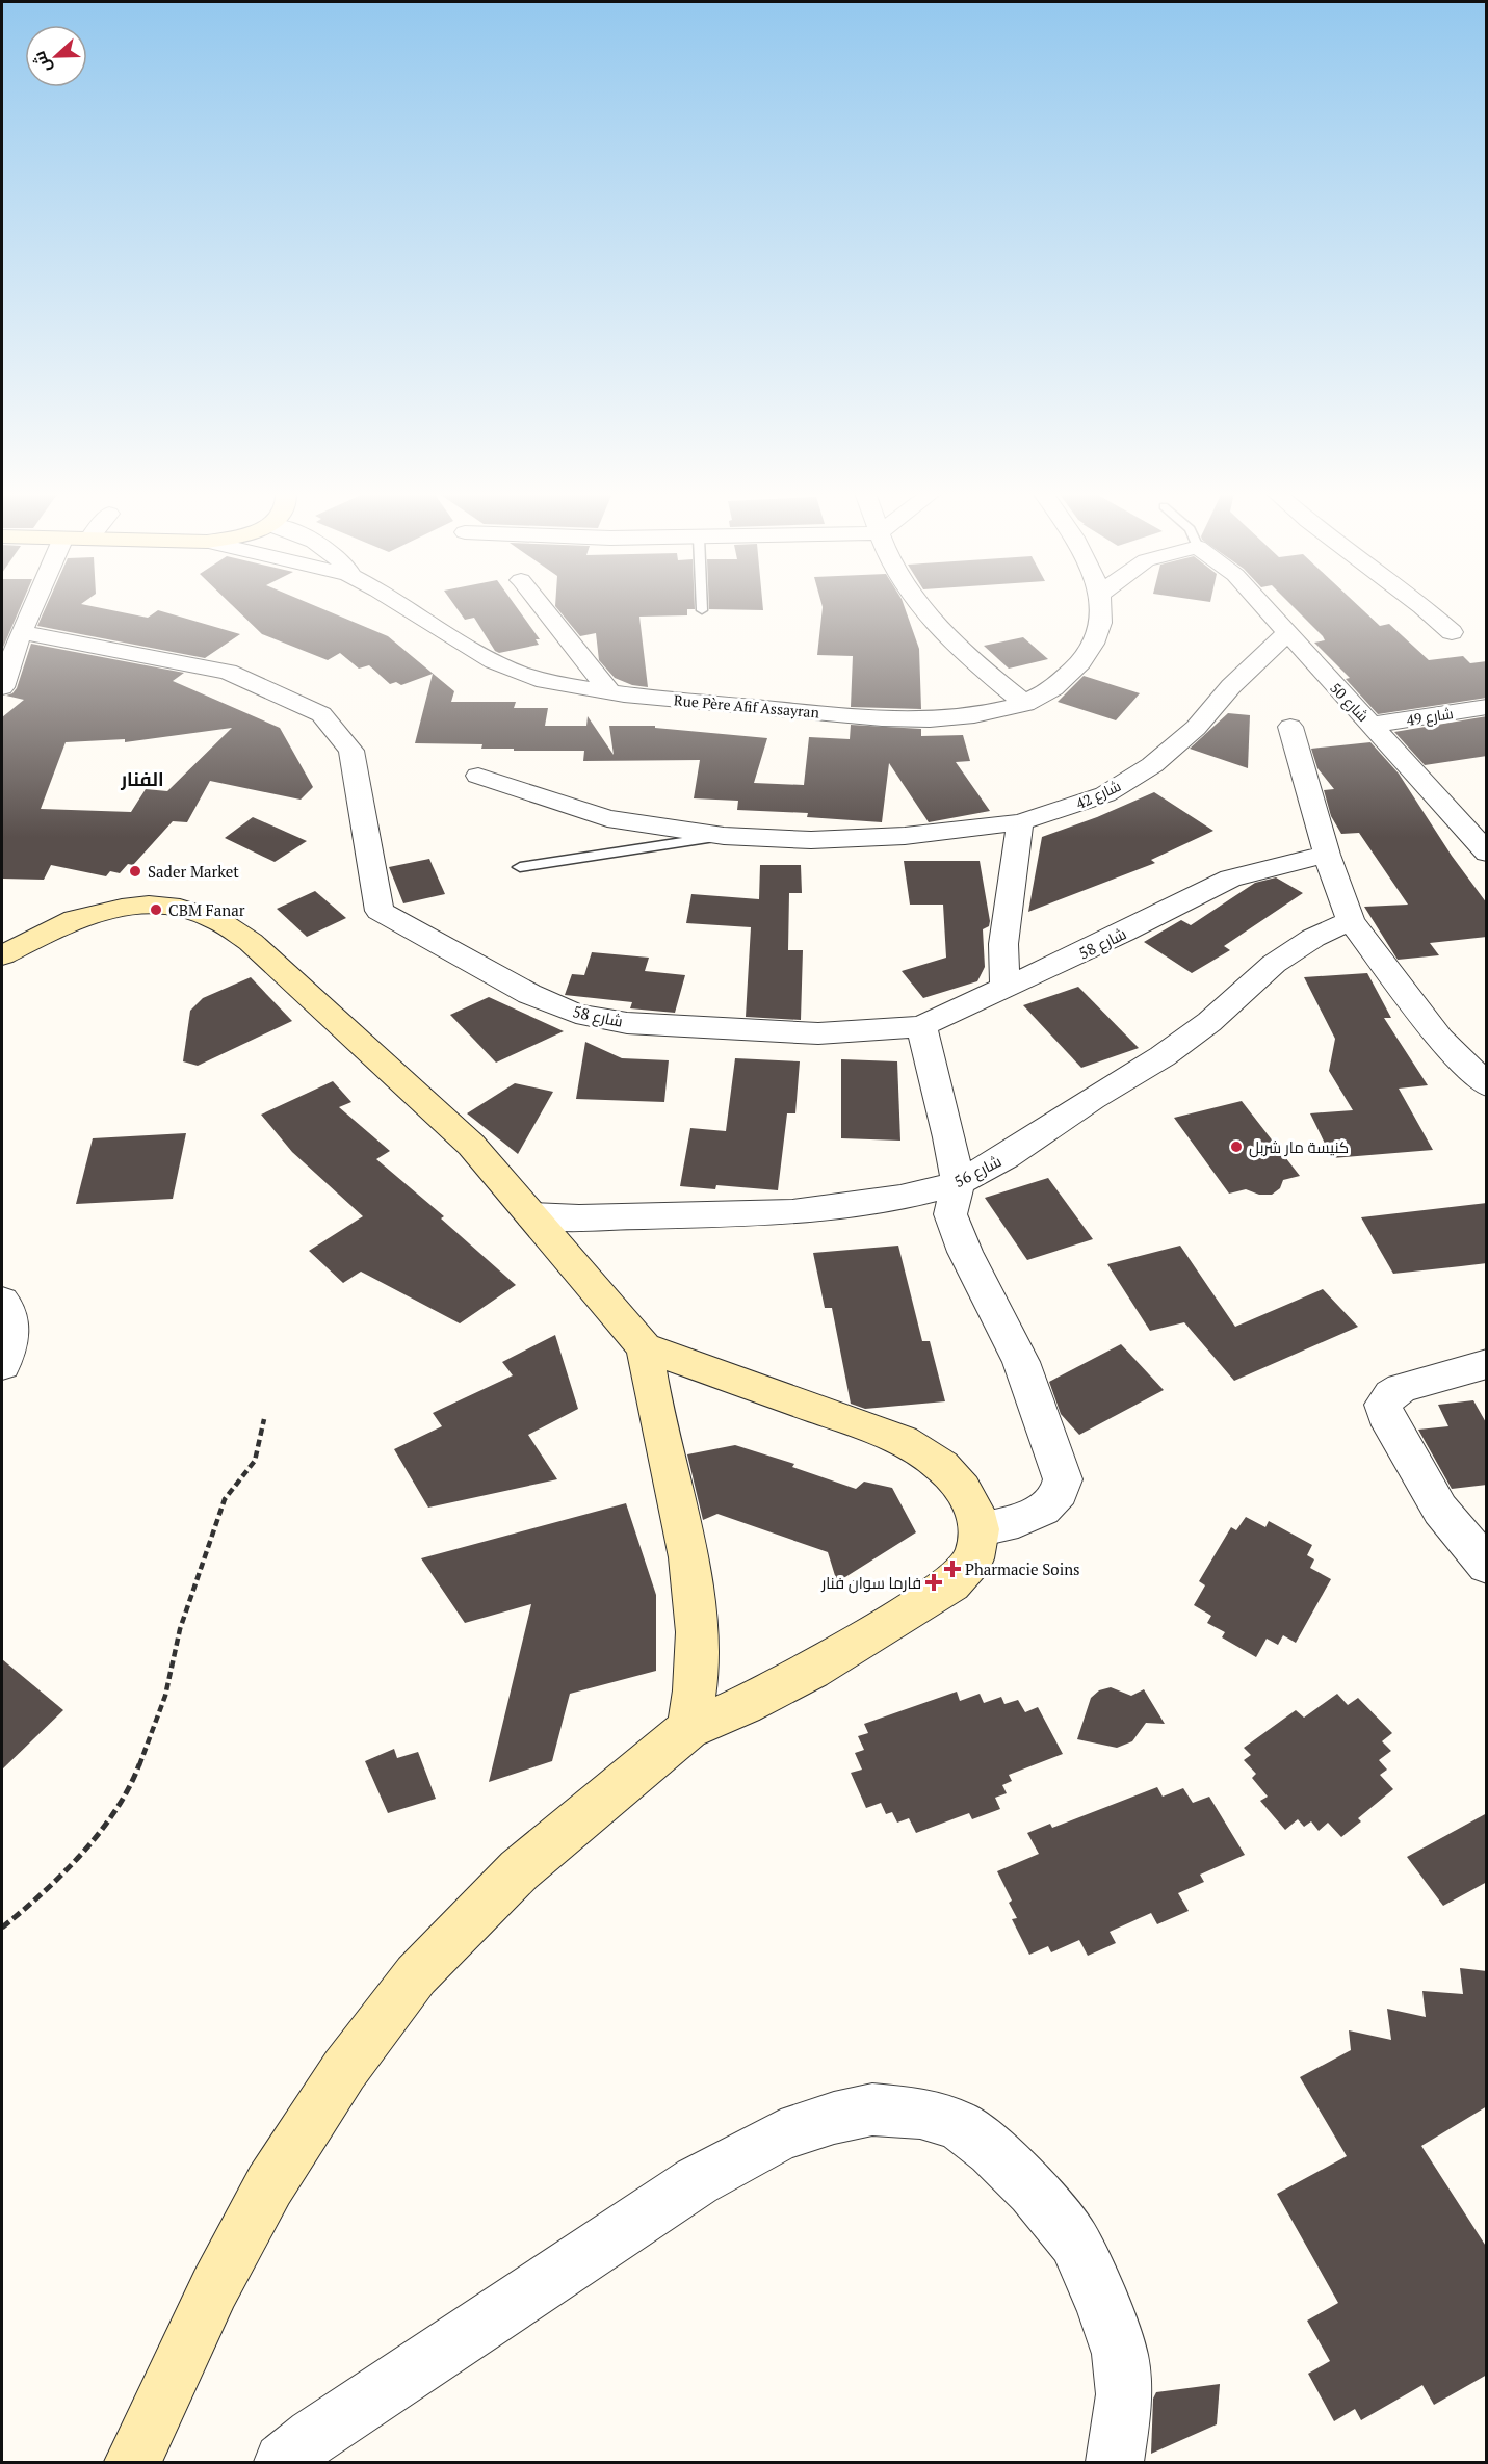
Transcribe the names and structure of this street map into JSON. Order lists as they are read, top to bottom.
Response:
{
  "streets": {
    "street": [
      "شارع 50",
      "Rue Père Afif Assayran",
      "شارع 49",
      "شارع 42",
      "شارع 58",
      "شارع 56"
    ]
  },
  "crossings": [
    ["شارع 50", "شارع 49"],
    ["شارع 50", "شارع 42"]
  ],
  "districts": ["الفنار"],
  "places": {
    "other": ["Sader Market", "CBM Fanar", "كنيسة مار شربل"],
    "health": ["Pharmacie Soins", "فارما سوان فنار"]
  },
  "north": "left"
}
